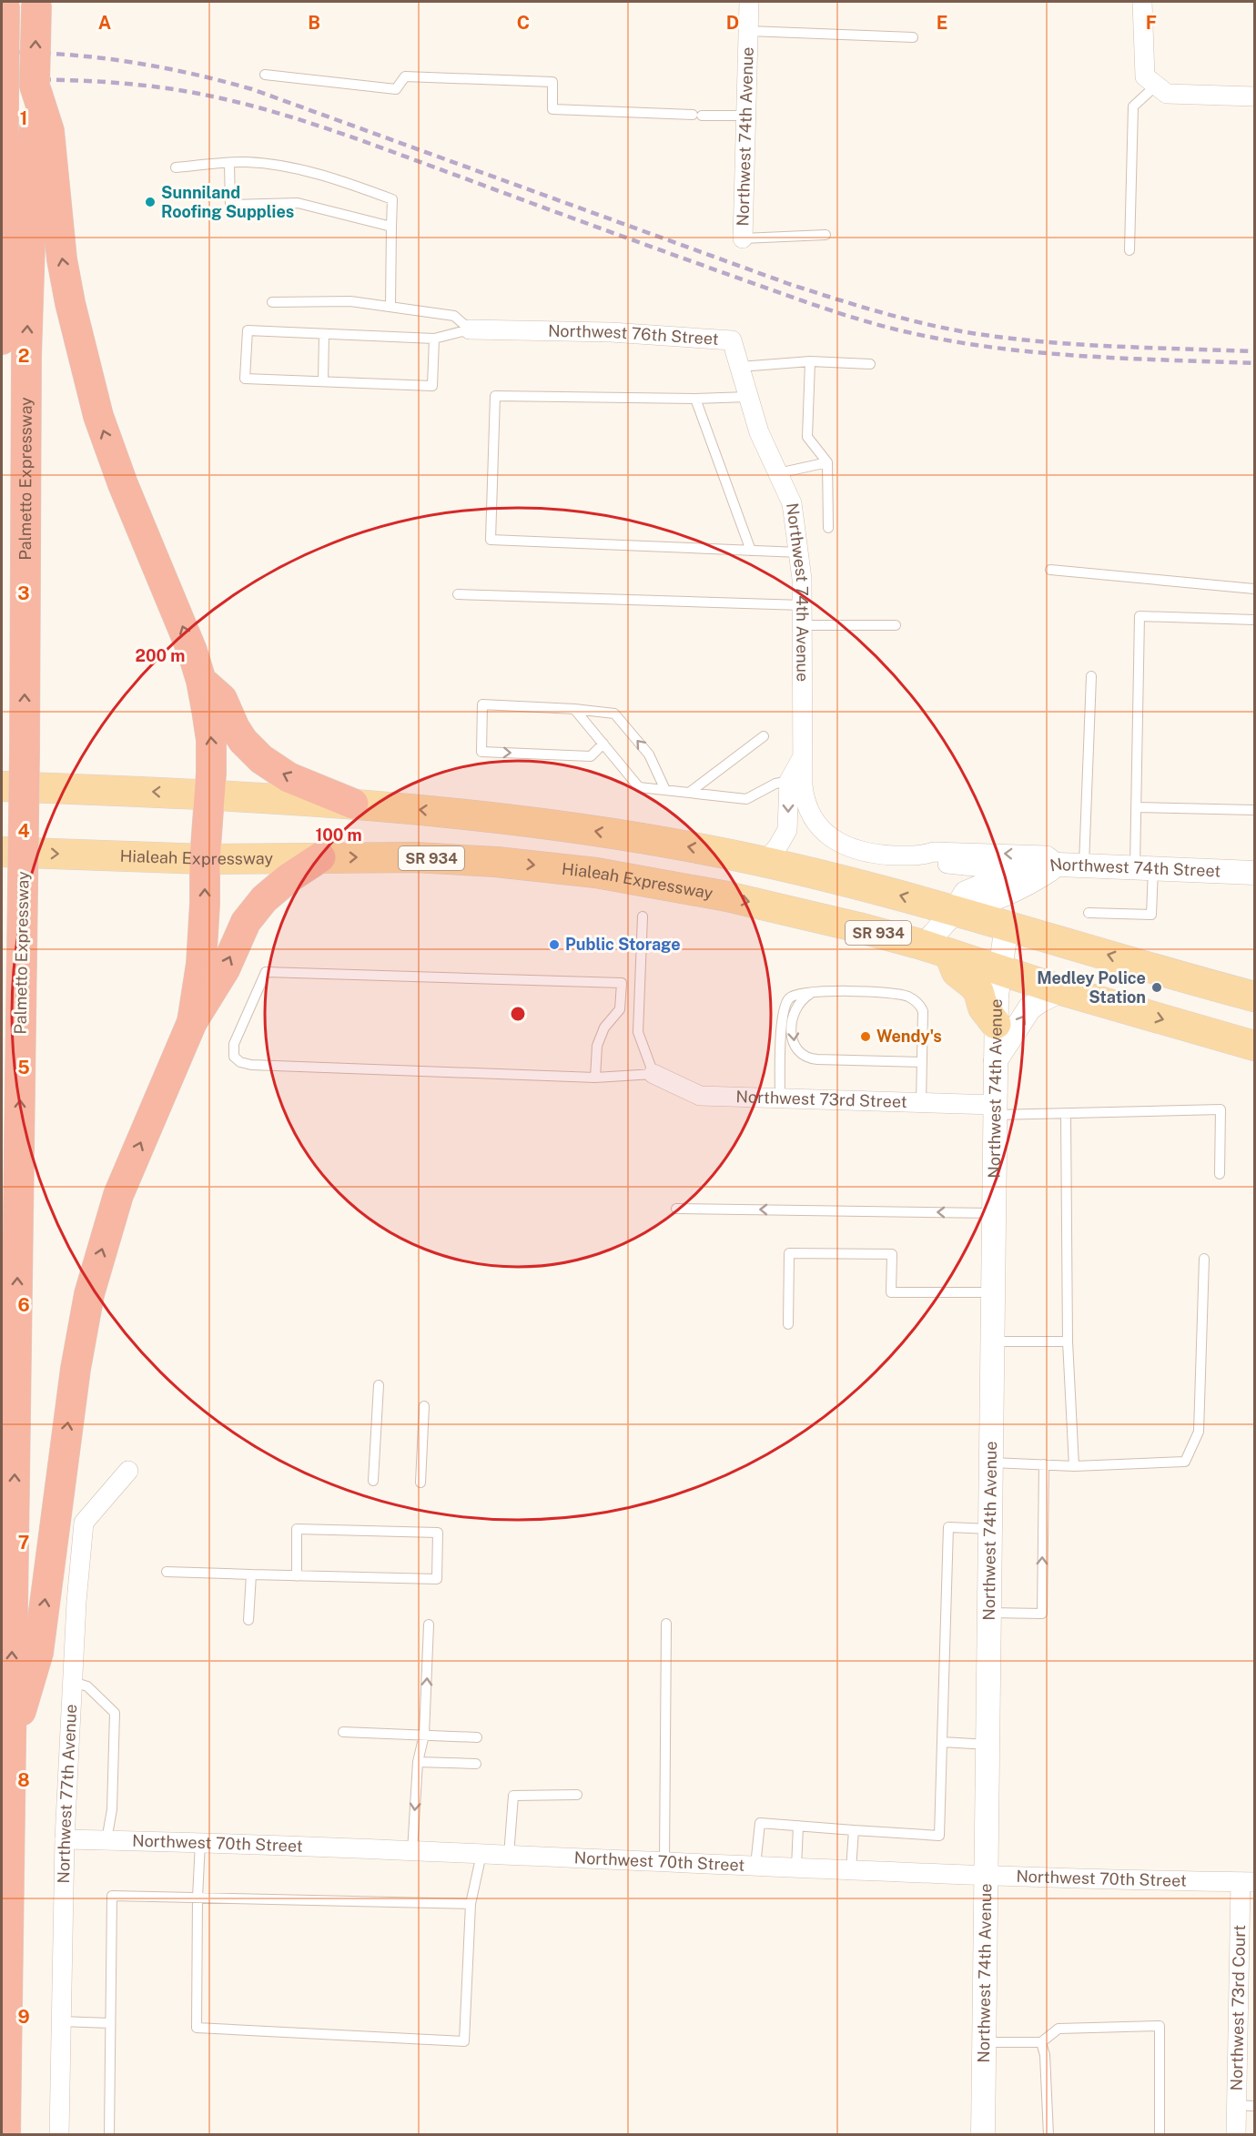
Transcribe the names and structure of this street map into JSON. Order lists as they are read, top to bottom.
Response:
{
  "streets": {
    "highway": ["Palmetto Expressway"],
    "main road": ["Hialeah Expressway", "SR 934"],
    "street": [
      "Northwest 74th Avenue",
      "Northwest 76th Street",
      "Northwest 74th Street",
      "Northwest 73rd Street",
      "Northwest 77th Avenue",
      "Northwest 70th Street",
      "Northwest 73rd Court"
    ]
  },
  "crossings": [
    ["Northwest 74th Avenue", "Northwest 76th Street"],
    ["Northwest 74th Avenue", "Hialeah Expressway"],
    ["Northwest 74th Avenue", "SR 934"],
    ["Northwest 74th Avenue", "Northwest 74th Street"],
    ["Northwest 74th Avenue", "Northwest 73rd Street"],
    ["Northwest 74th Avenue", "Northwest 70th Street"],
    ["Northwest 77th Avenue", "Northwest 70th Street"],
    ["Northwest 70th Street", "Northwest 73rd Court"]
  ],
  "places": [
    "Sunniland Roofing Supplies",
    "Public Storage",
    "Medley Police Station",
    "Wendy's"
  ],
  "grid": {
    "columns": [
      "A",
      "B",
      "C",
      "D",
      "E",
      "F"
    ],
    "rows": [
      "1",
      "2",
      "3",
      "4",
      "5",
      "6",
      "7",
      "8",
      "9"
    ]
  },
  "rings": ["200 m", "100 m"]
}
